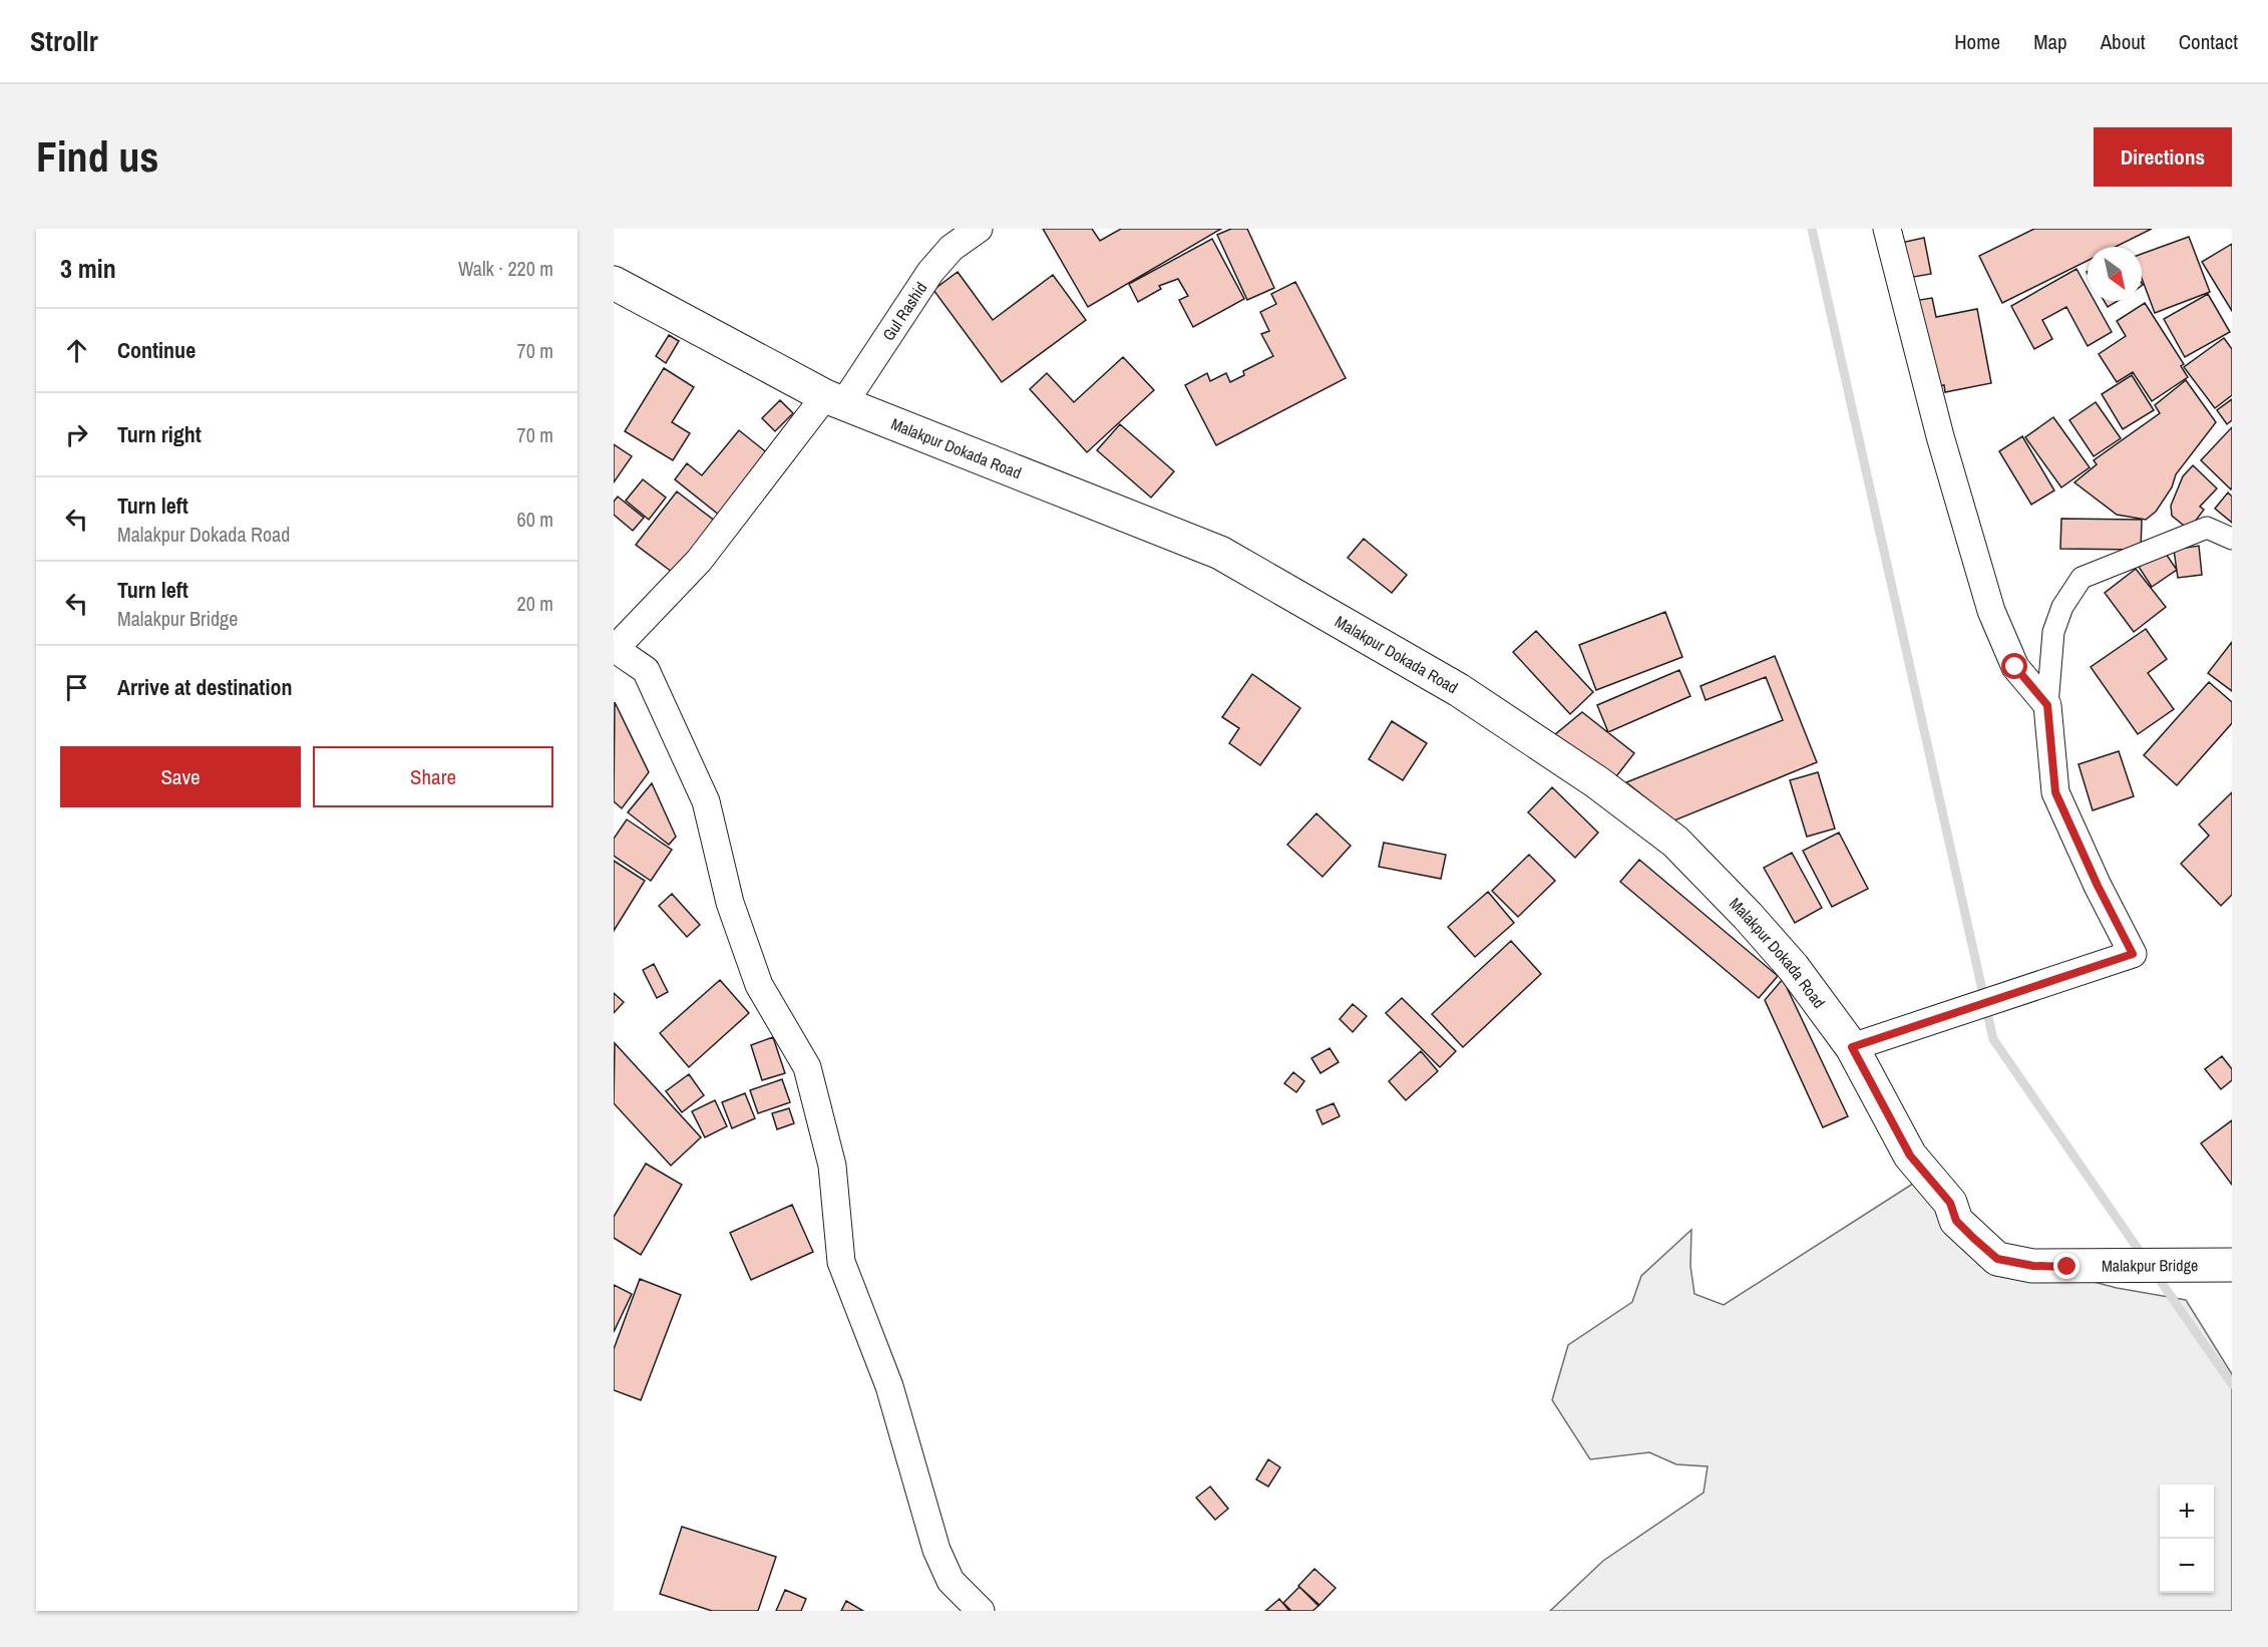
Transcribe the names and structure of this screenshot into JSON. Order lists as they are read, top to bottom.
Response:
{
  "streets": {
    "street": ["Gul Rashid", "Malakpur Dokada Road", "Malakpur Bridge"]
  },
  "crossings": [
    ["Gul Rashid", "Malakpur Dokada Road"],
    ["Malakpur Dokada Road", "Malakpur Bridge"]
  ],
  "north": "bottom right",
  "page": {
    "header": "Strollr",
    "nav": [
      "Home",
      "Map",
      "About",
      "Contact"
    ],
    "buttons": [
      "Directions",
      ["Save", "Share"]
    ],
    "title": "Find us",
    "heading": ["3 min", "Walk · 220 m"],
    "list": [
      ["Continue", "70 m"],
      ["Turn right", "70 m"],
      ["Turn left", "Malakpur Dokada Road", "60 m"],
      ["Turn left", "Malakpur Bridge", "20 m"],
      "Arrive at destination"
    ],
    "map_buttons": ["+", "−"]
  }
}
